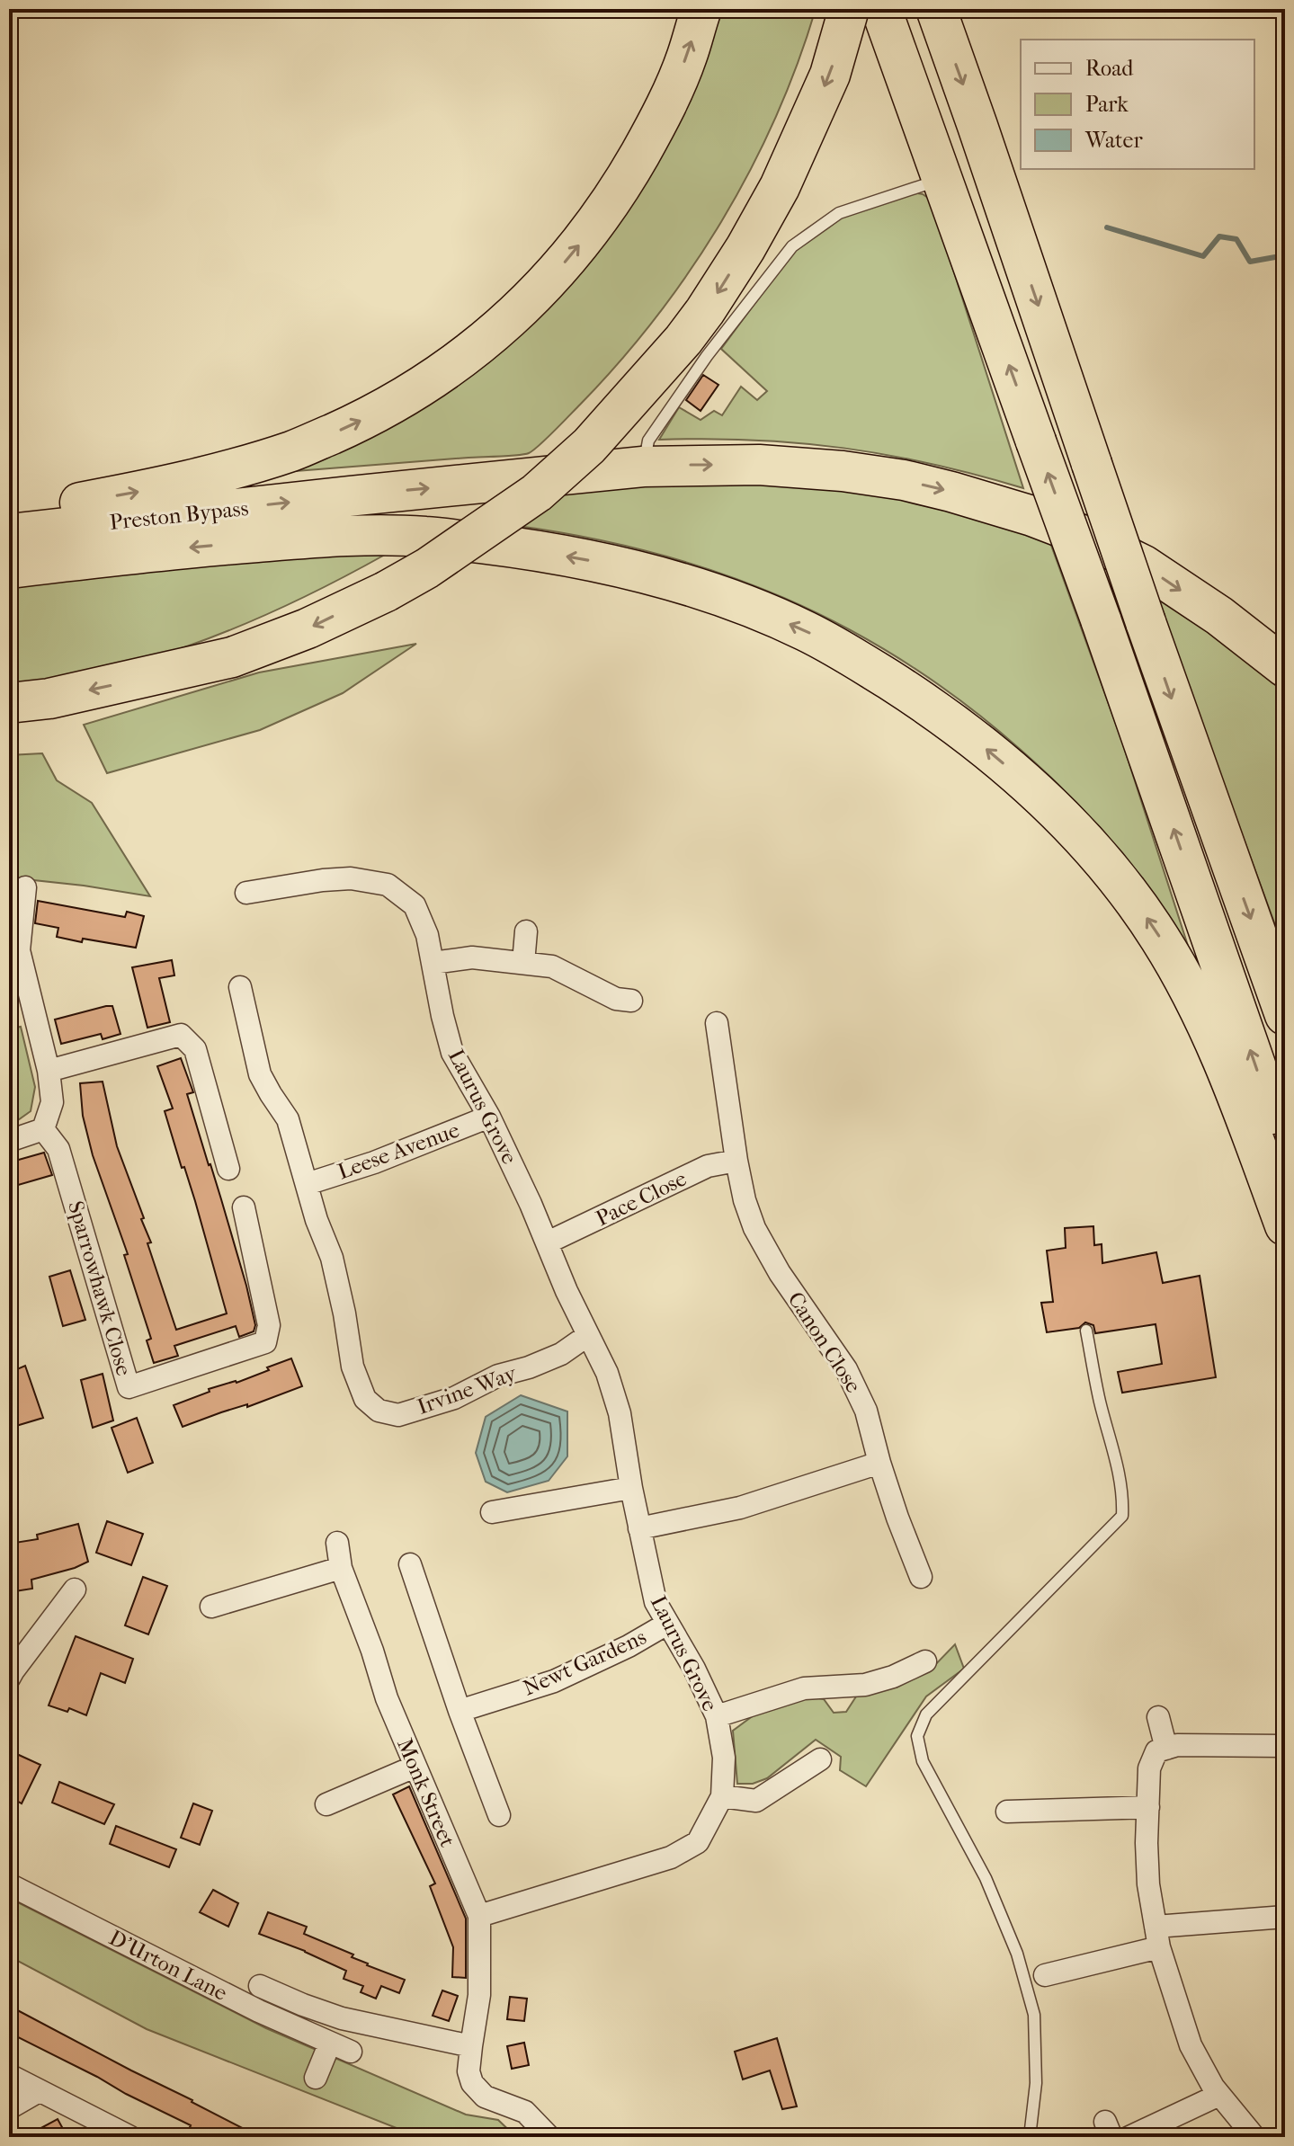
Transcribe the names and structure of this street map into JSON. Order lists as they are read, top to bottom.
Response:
{
  "streets": {
    "highway": ["Preston Bypass"],
    "street": [
      "Laurus Grove",
      "Leese Avenue",
      "Pace Close",
      "Sparrowhawk Close",
      "Canon Close",
      "Irvine Way",
      "Newt Gardens",
      "Monk Street",
      "D'Urton Lane"
    ]
  },
  "crossings": [
    ["Laurus Grove", "Leese Avenue"],
    ["Laurus Grove", "Pace Close"],
    ["Laurus Grove", "Irvine Way"],
    ["Laurus Grove", "Newt Gardens"],
    ["Laurus Grove", "Monk Street"],
    ["Leese Avenue", "Irvine Way"],
    ["Pace Close", "Canon Close"]
  ],
  "legend": ["Road", "Park", "Water"]
}
